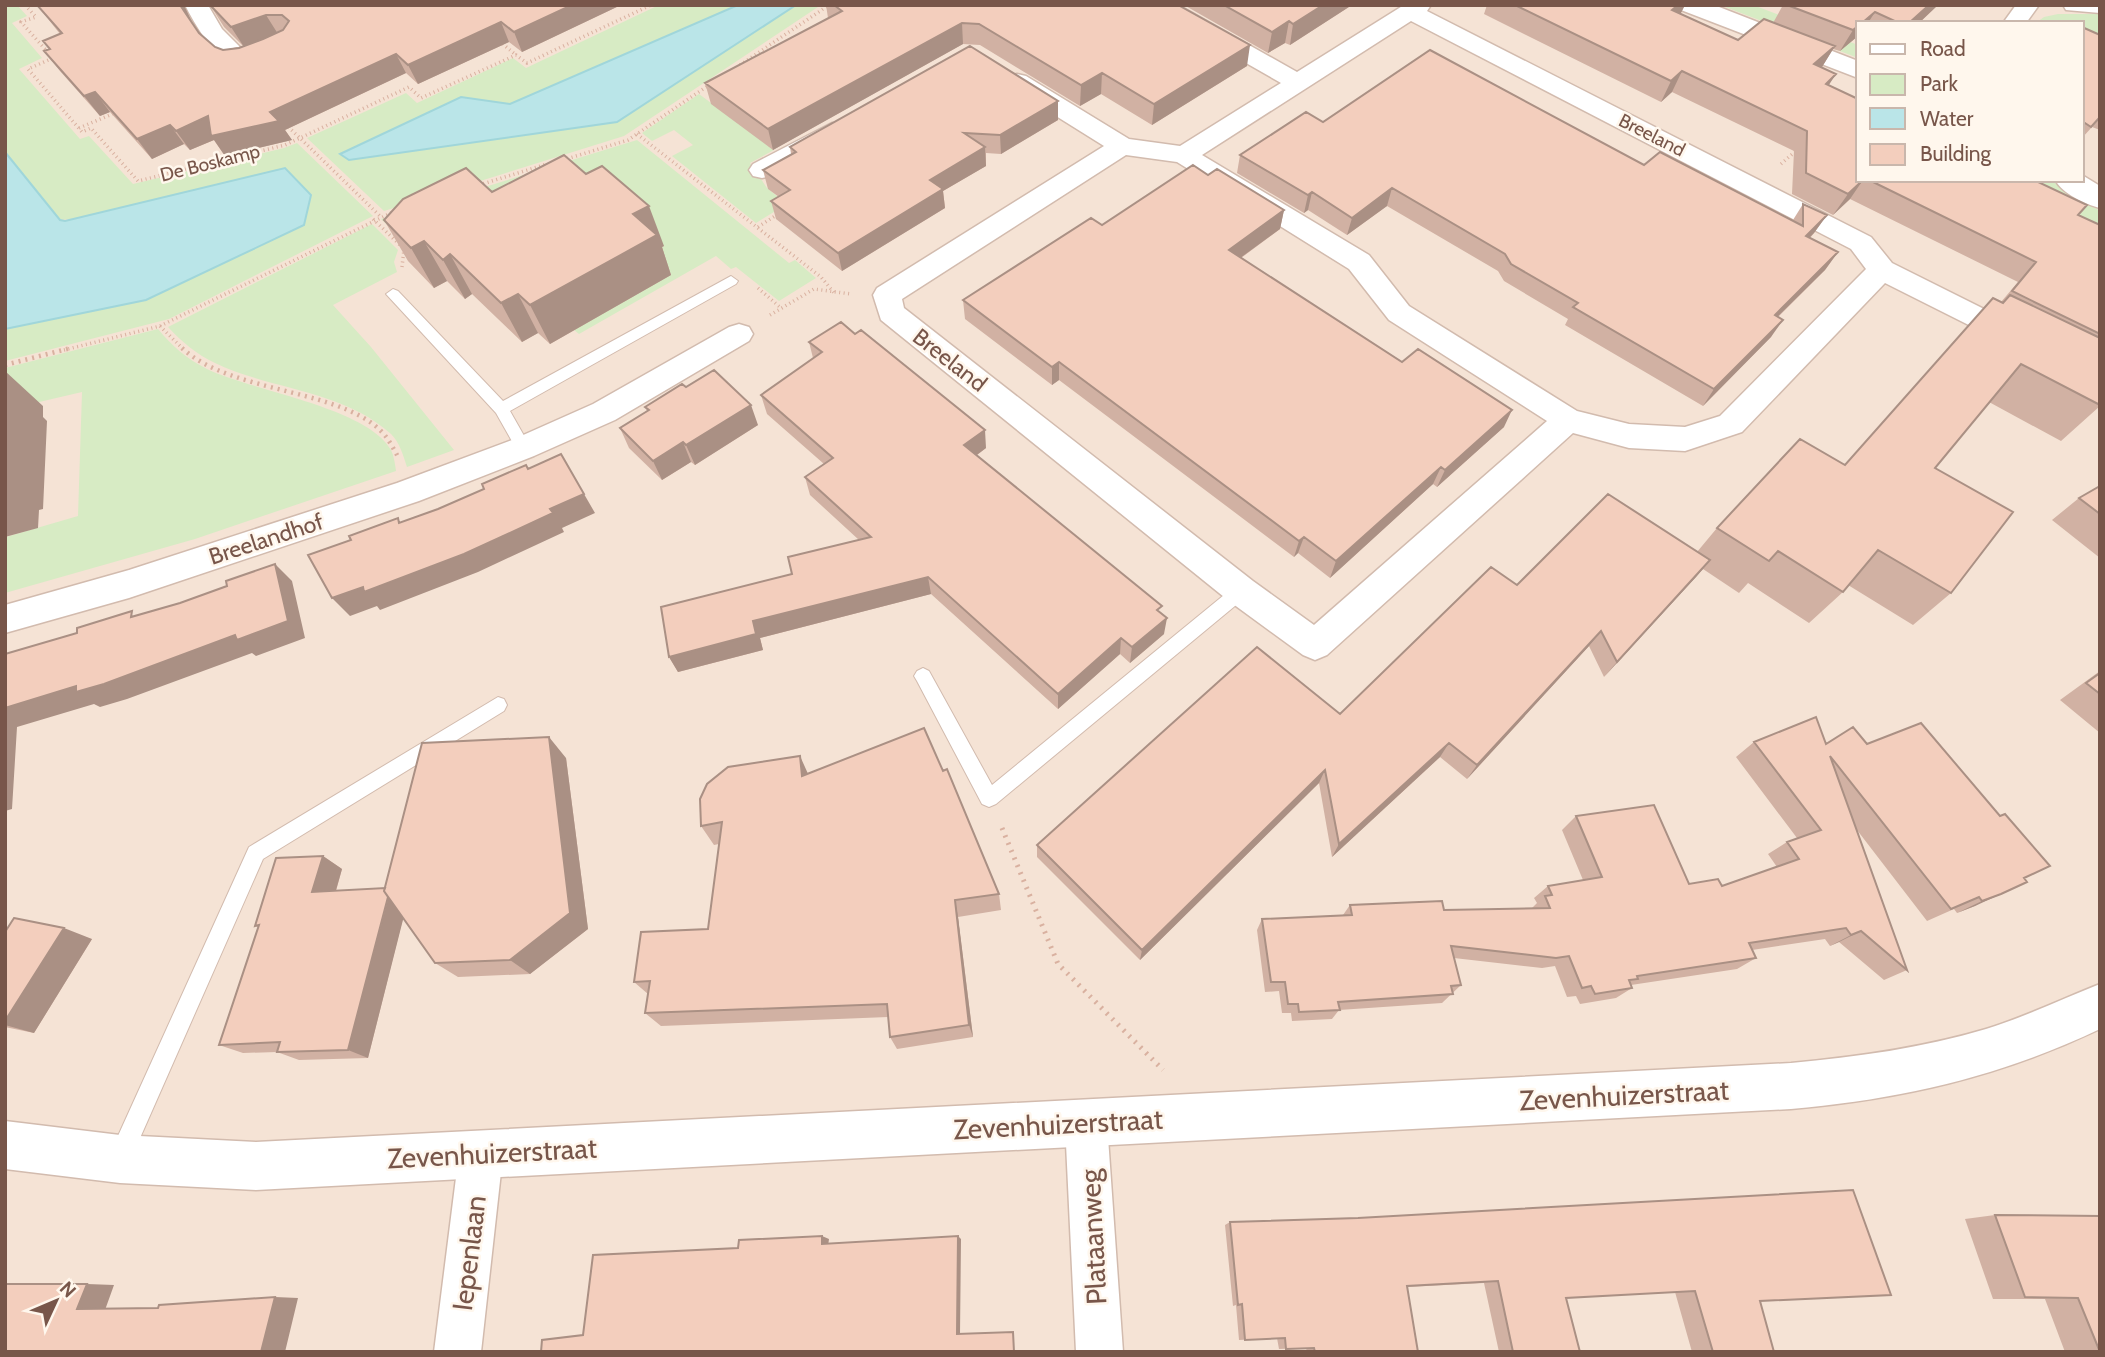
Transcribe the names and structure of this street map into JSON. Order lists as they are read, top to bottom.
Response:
{
  "streets": {
    "street": [
      "Breeland",
      "Breelandhof",
      "Zevenhuizerstraat",
      "Plataanweg",
      "Iepenlaan"
    ],
    "path": ["De Boskamp"]
  },
  "crossings": [
    ["Zevenhuizerstraat", "Plataanweg"],
    ["Zevenhuizerstraat", "Iepenlaan"]
  ],
  "legend": [
    "Road",
    "Park",
    "Water",
    "Building"
  ],
  "north": "top right"
}
